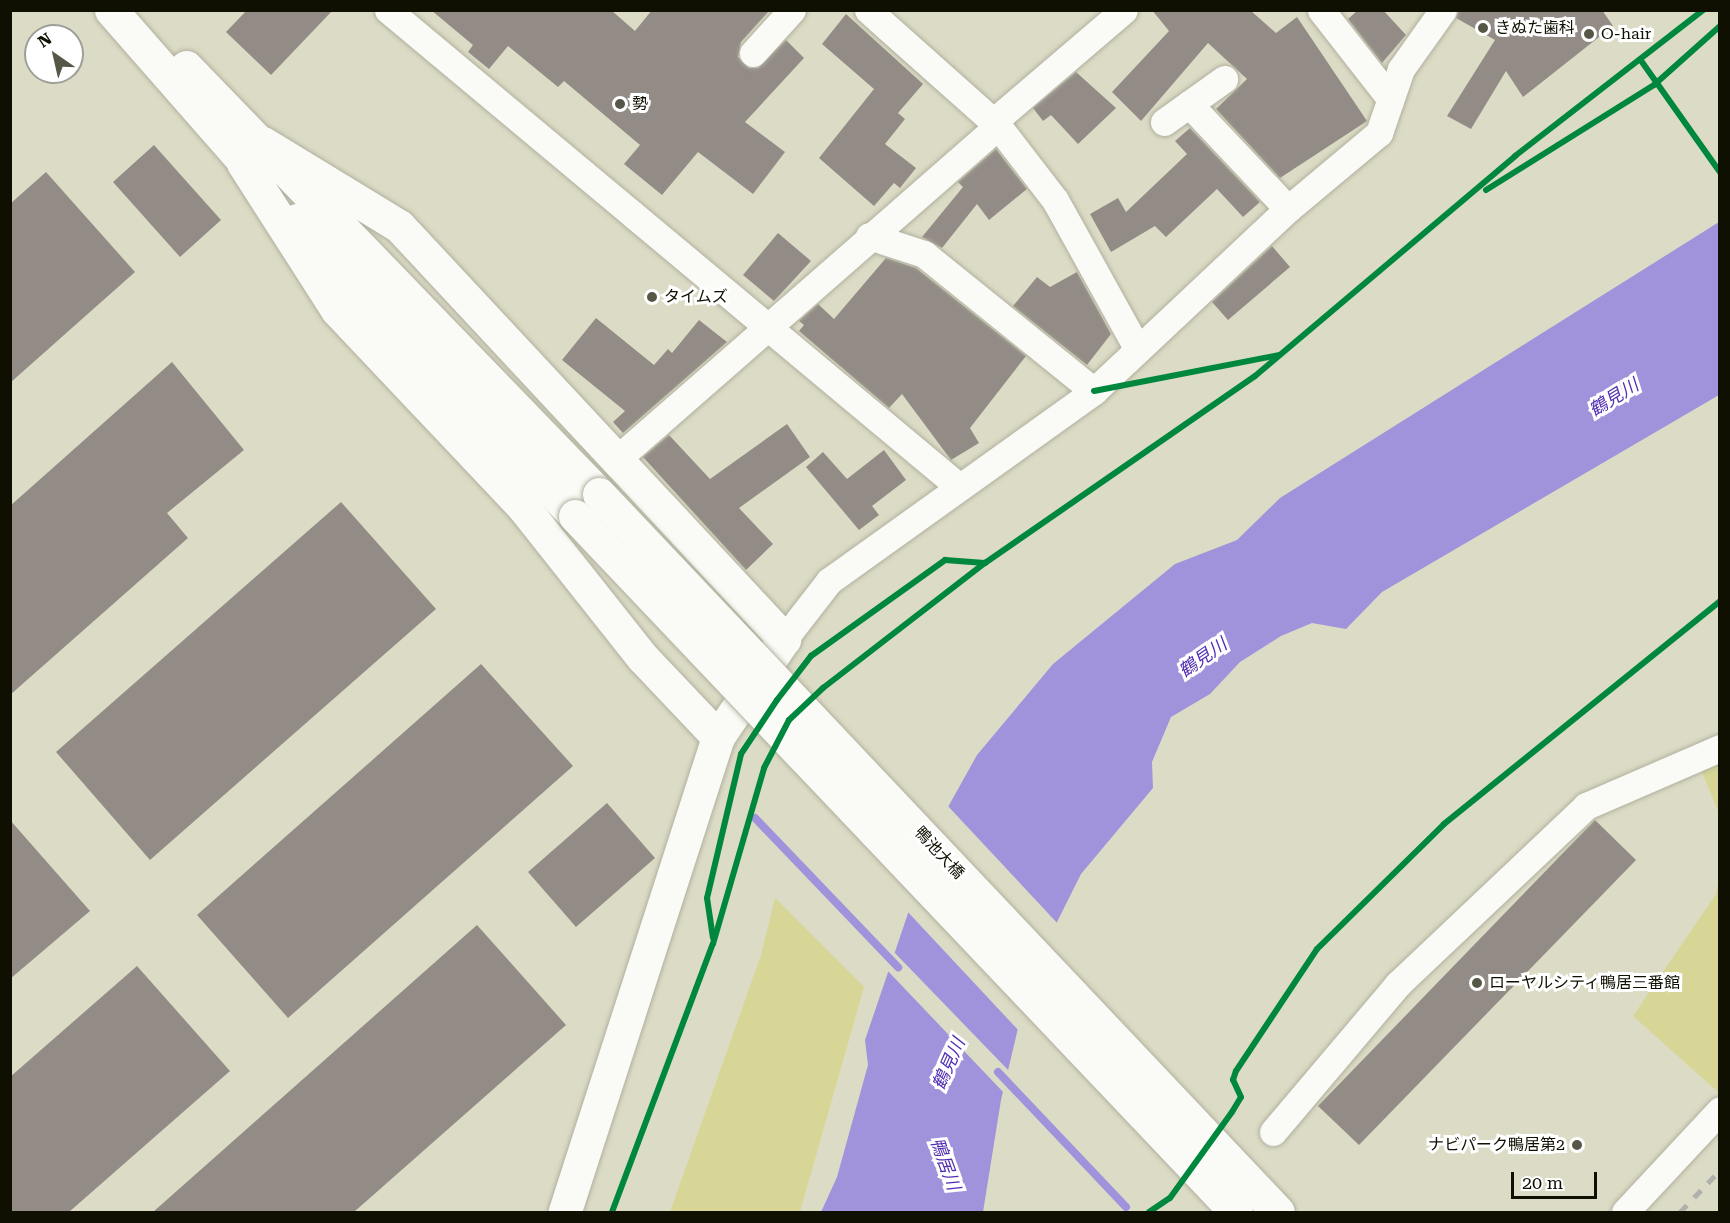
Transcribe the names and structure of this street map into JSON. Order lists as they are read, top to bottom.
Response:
{
  "streets": {
    "street": ["鴨池大橋"]
  },
  "water": ["鶴見川", "鴨居川"],
  "places": [
    "きぬた歯科",
    "O-hair",
    "勢",
    "タイムズ",
    "ローヤルシティ鴨居三番館",
    "ナビパーク鴨居第2"
  ],
  "scale_bar": "20 m",
  "north": "top left"
}
